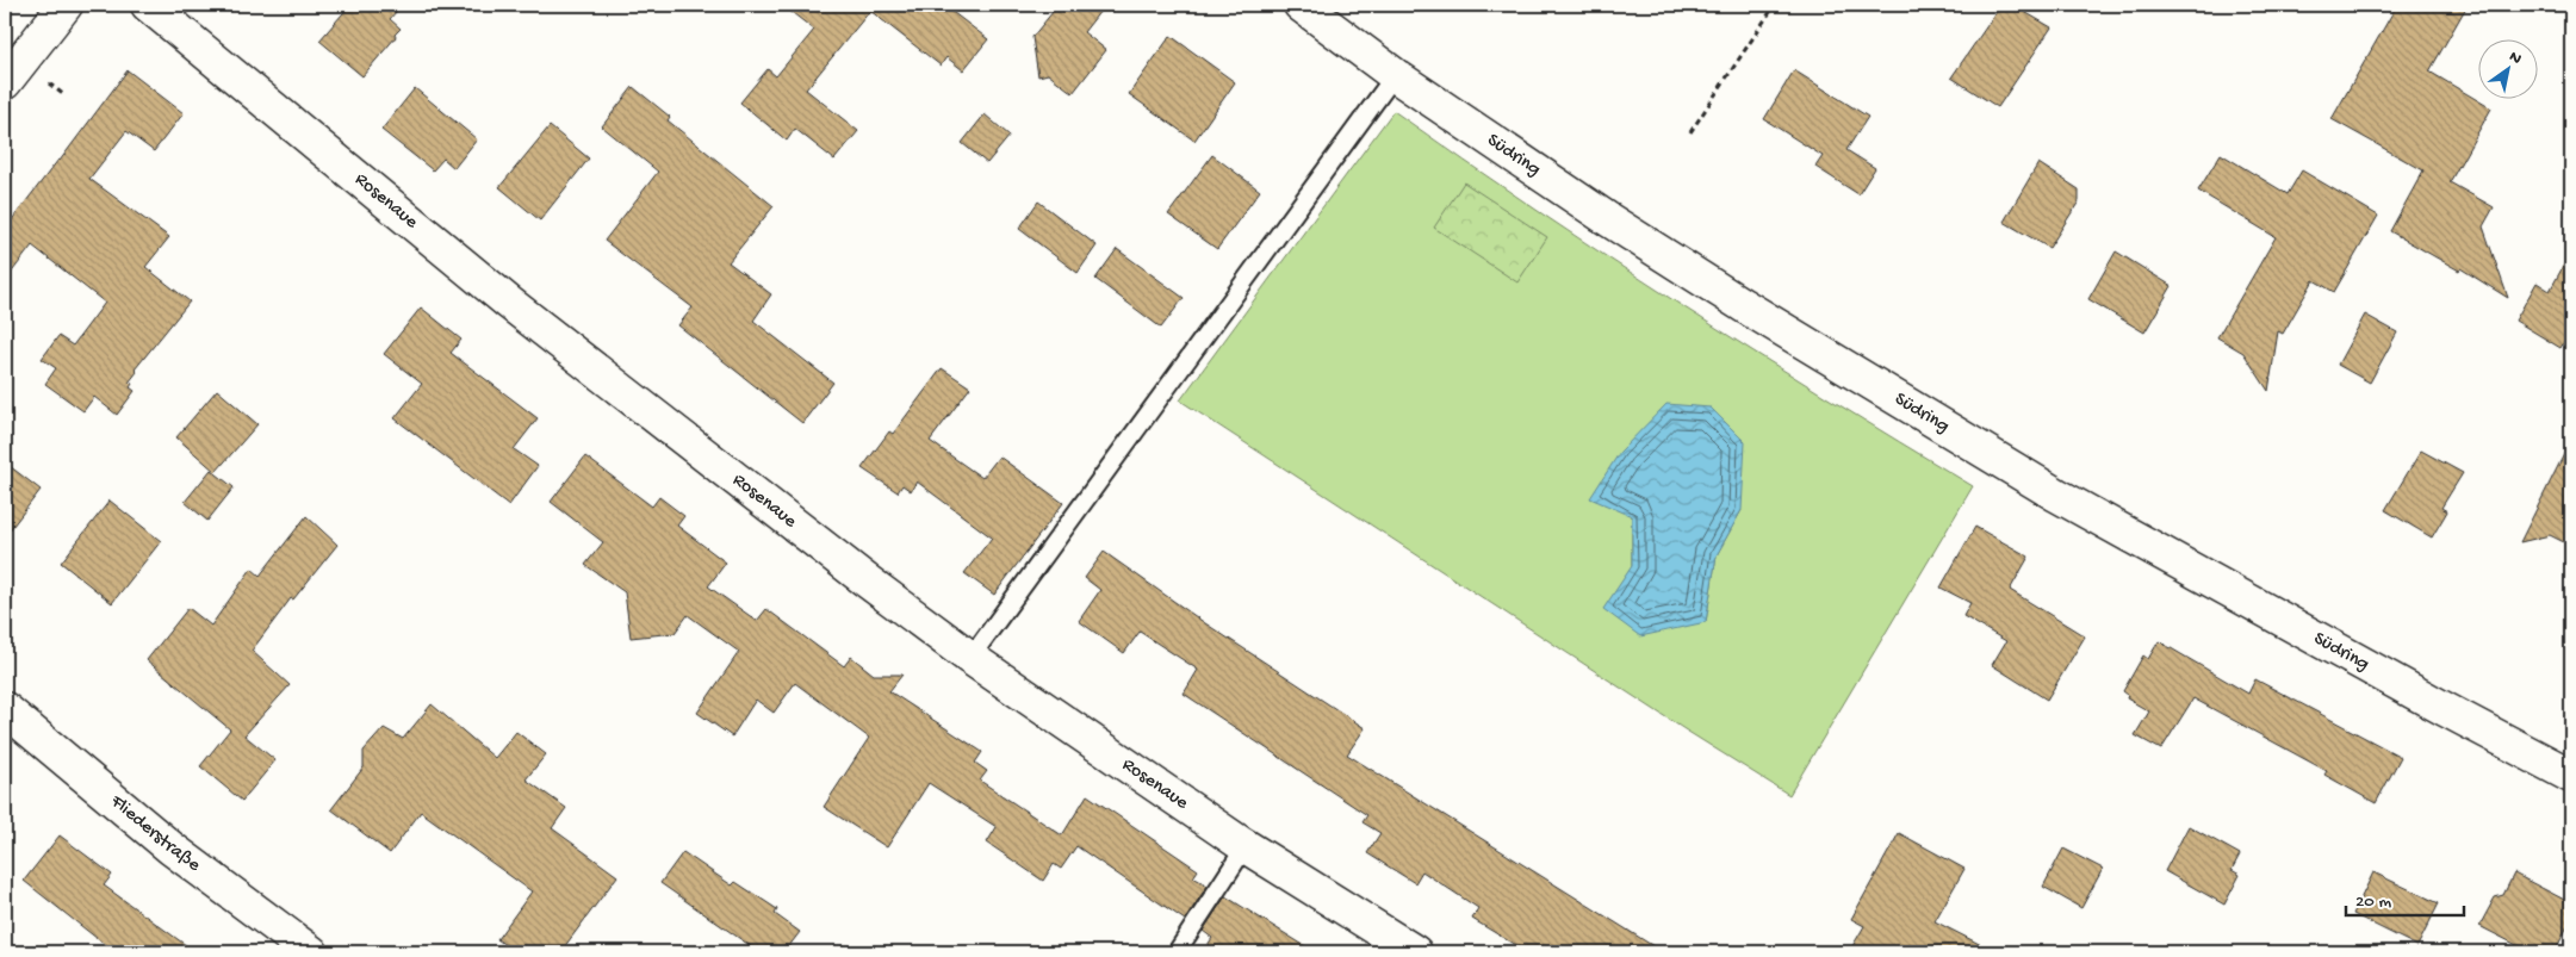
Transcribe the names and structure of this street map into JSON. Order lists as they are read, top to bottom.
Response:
{
  "streets": {
    "street": ["Südring", "Rosenaue", "Fliederstraße"]
  },
  "scale_bar": "20 m",
  "north": "top right"
}
